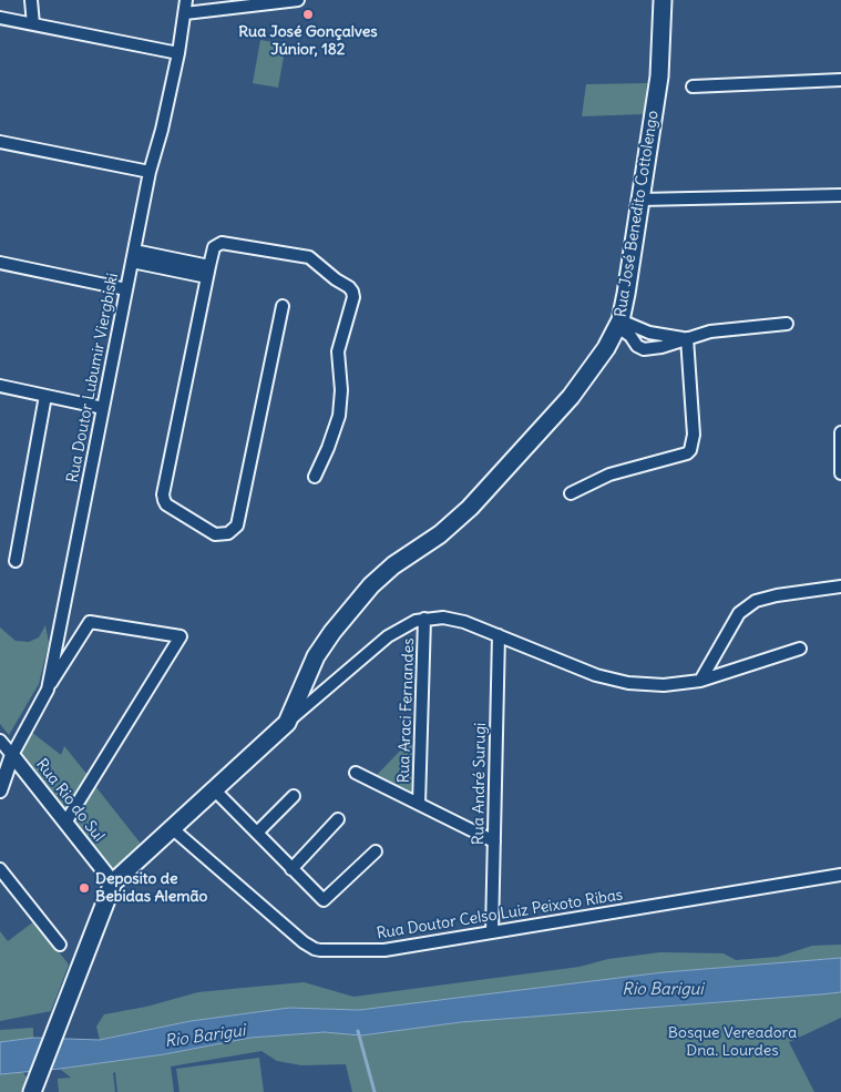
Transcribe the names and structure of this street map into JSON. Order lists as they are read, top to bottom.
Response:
{
  "streets": {
    "main road": ["Rua José Benedito Cottolengo"],
    "street": [
      "Rua Doutor Lubumir Viergbiski",
      "Rua Araci Fernandes",
      "Rua André Surugi",
      "Rua Rio do Sul",
      "Rua Doutor Celso Luiz Peixoto Ribas"
    ]
  },
  "crossings": [
    ["Rua José Benedito Cottolengo", "Rua Rio do Sul"],
    ["Rua José Benedito Cottolengo", "Rua Doutor Celso Luiz Peixoto Ribas"],
    ["Rua Doutor Lubumir Viergbiski", "Rua Rio do Sul"],
    ["Rua André Surugi", "Rua Doutor Celso Luiz Peixoto Ribas"]
  ],
  "water": ["Rio Barigui"],
  "parks": ["Bosque Vereadora Dna. Lourdes"],
  "places": ["Rua José Gonçalves Júnior, 182", "Deposito de Bebidas Alemão"]
}
